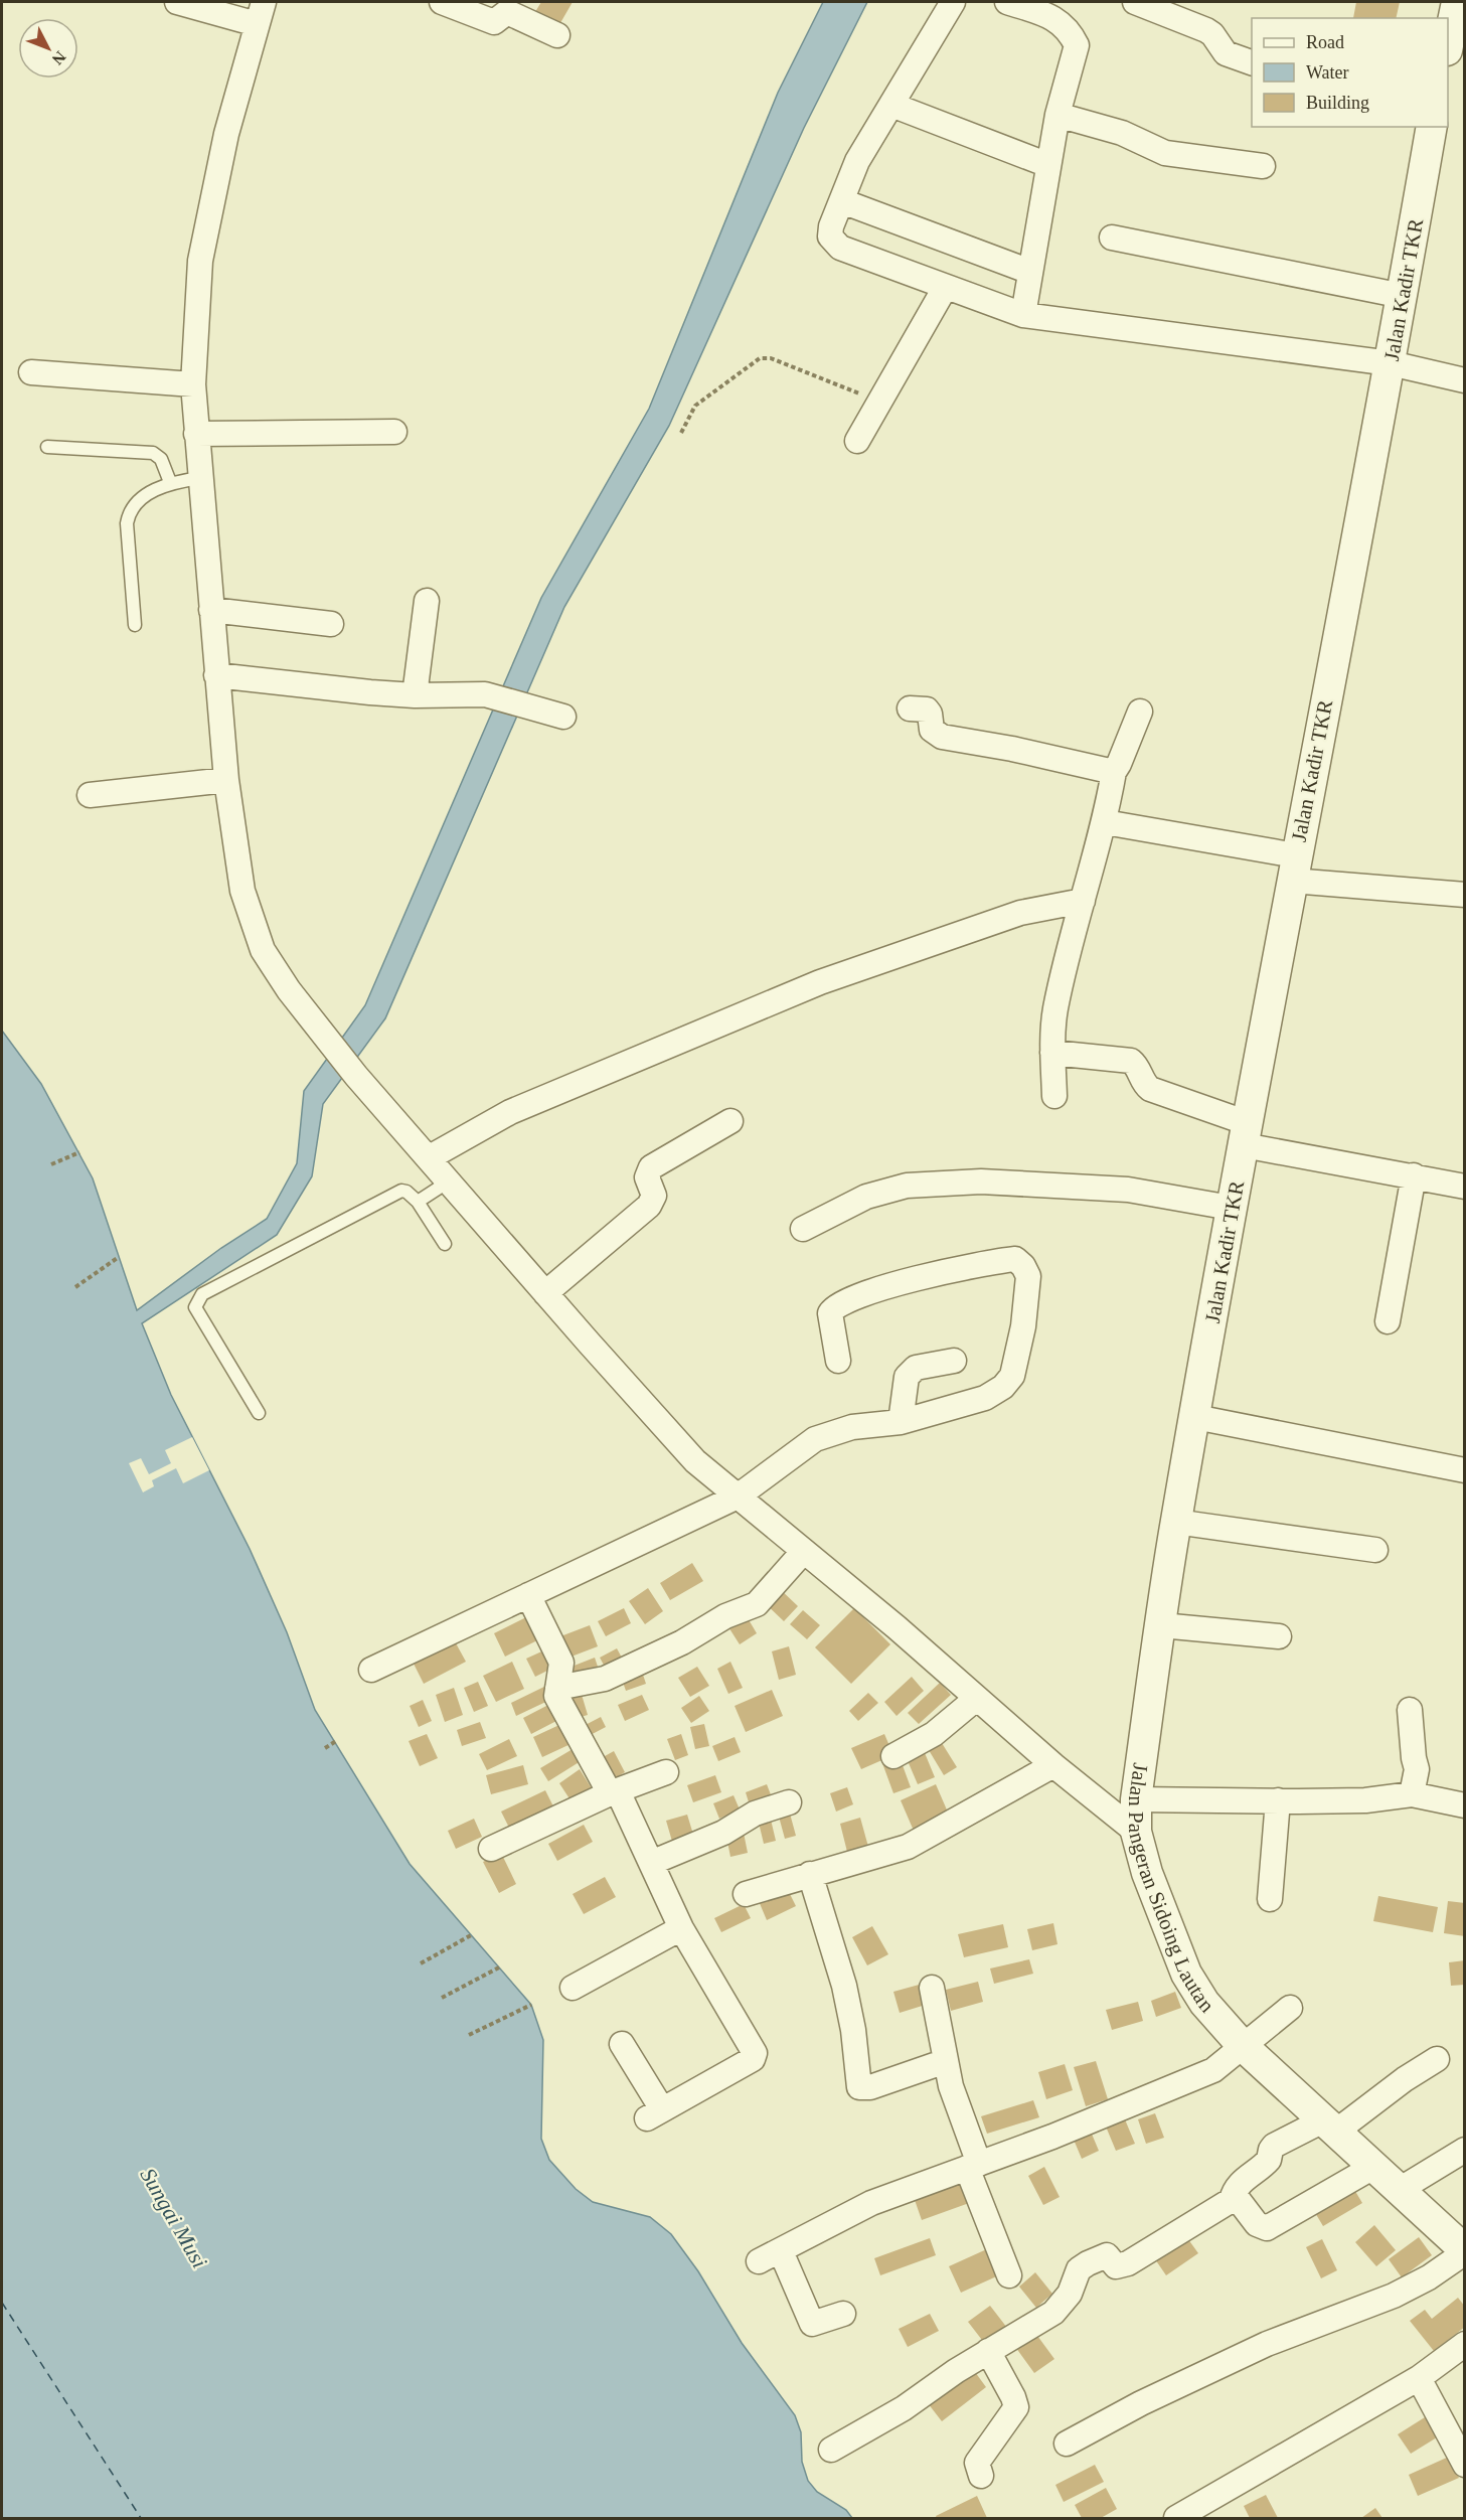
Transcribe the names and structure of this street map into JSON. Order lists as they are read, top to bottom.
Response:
{
  "streets": {
    "street": ["Jalan Kadir TKR", "Jalan Pangeran Sidoing Lautan"]
  },
  "crossings": [
    ["Jalan Kadir TKR", "Jalan Pangeran Sidoing Lautan"]
  ],
  "water": ["Sungai Musi"],
  "legend": ["Road", "Water", "Building"],
  "north": "bottom right"
}
